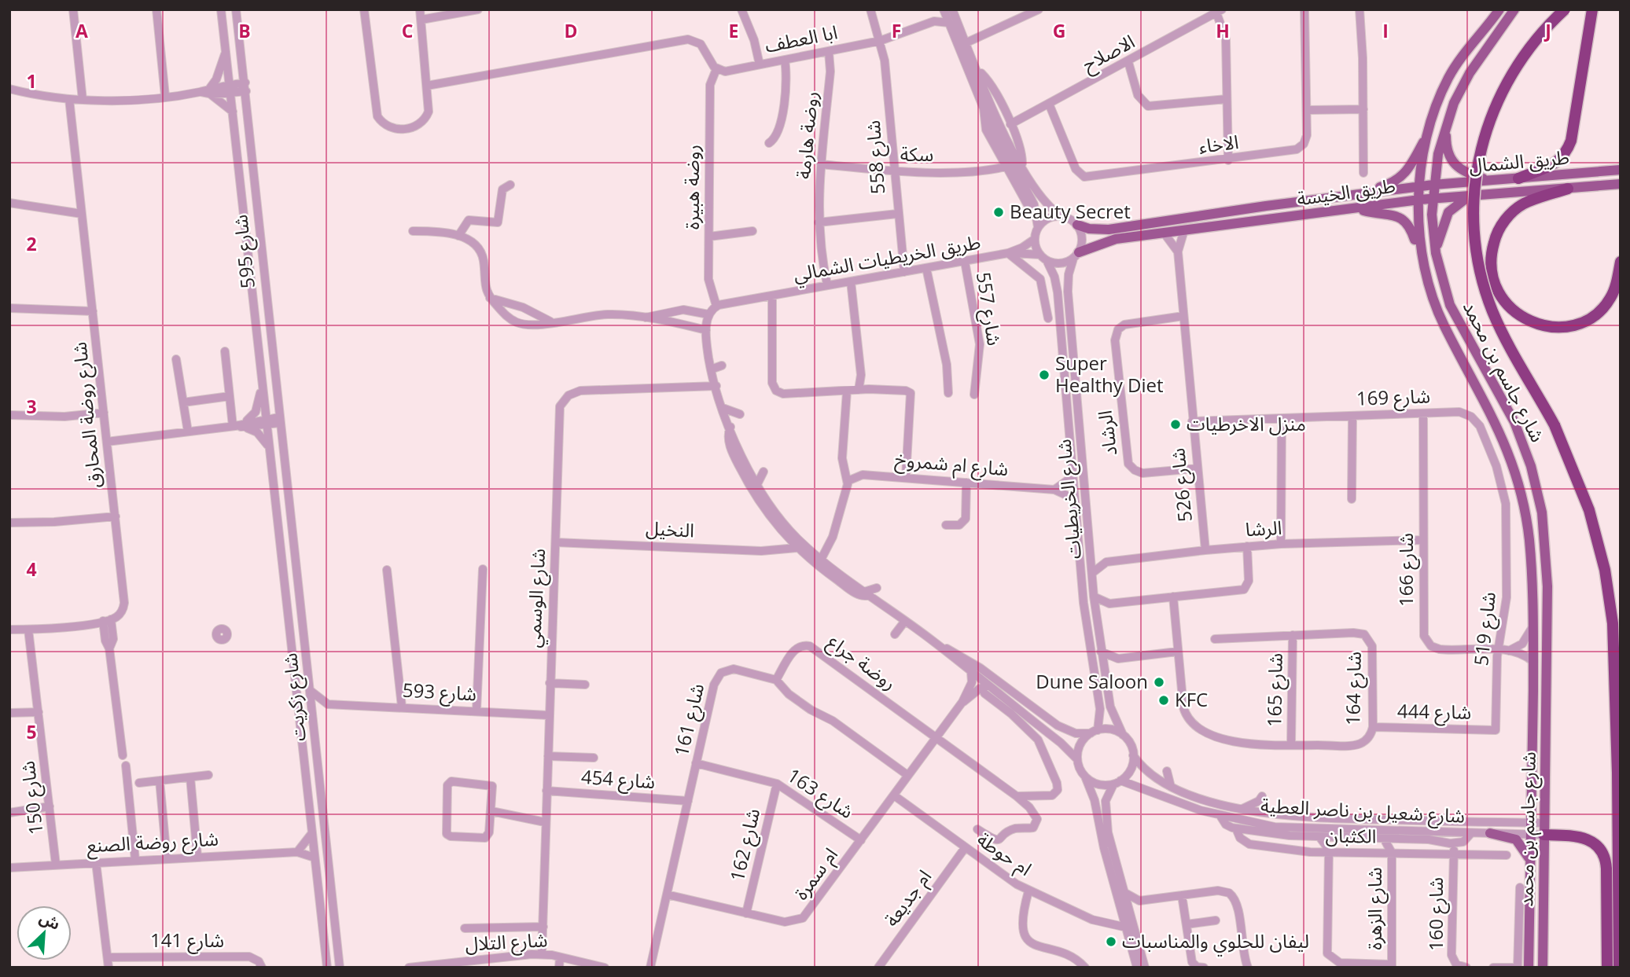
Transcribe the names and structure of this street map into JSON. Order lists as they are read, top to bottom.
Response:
{
  "streets": {
    "main road": ["طريق الشمال", "طريق الخيسة", "شارع جاسم بن محمد"],
    "street": [
      "ابا العطف",
      "الاصلاح",
      "روضة هارمة",
      "الاخاء",
      "سكة",
      "شارع 558",
      "روضة هبيرة",
      "شارع 595",
      "طريق الخريطيات الشمالي",
      "شارع 557",
      "شارع 169",
      "شارع روضة المحارق",
      "الرشاد",
      "شارع ام شمروخ",
      "شارع 526",
      "شارع الخريطيات",
      "الرشا",
      "النخيل",
      "شارع 166",
      "شارع الوسمي",
      "شارع 519",
      "روضة جراع",
      "شارع 164",
      "شارع 165",
      "شارع 593",
      "شارع زكريت",
      "شارع 444",
      "شارع 161",
      "شارع 454",
      "شارع 163",
      "شارع 150",
      "شارع شعيل بن ناصر العطية",
      "الكثبان",
      "شارع روضة الصنع",
      "شارع 162",
      "ام حوطة",
      "ام سمرة",
      "ام جديعة",
      "شارع الزهرة",
      "شارع 160",
      "شارع 141",
      "شارع التلال"
    ]
  },
  "crossings": [
    ["ابا العطف", "روضة هارمة"],
    ["ابا العطف", "شارع 558"],
    ["ابا العطف", "روضة هبيرة"],
    ["الاصلاح", "الاخاء"],
    ["روضة هارمة", "سكة"],
    ["روضة هارمة", "طريق الخريطيات الشمالي"],
    ["سكة", "شارع 558"],
    ["شارع 558", "طريق الخريطيات الشمالي"],
    ["طريق الشمال", "طريق الخيسة"],
    ["طريق الشمال", "شارع جاسم بن محمد"],
    ["طريق الخيسة", "طريق الخريطيات الشمالي"],
    ["طريق الخيسة", "شارع جاسم بن محمد"],
    ["طريق الخيسة", "شارع 526"],
    ["طريق الخيسة", "شارع الخريطيات"],
    ["شارع 595", "شارع زكريت"],
    ["طريق الخريطيات الشمالي", "شارع 557"],
    ["طريق الخريطيات الشمالي", "شارع الخريطيات"],
    ["شارع جاسم بن محمد", "شارع 166"],
    ["شارع جاسم بن محمد", "شارع شعيل بن ناصر العطية"],
    ["شارع 169", "شارع 526"],
    ["شارع 169", "شارع 166"],
    ["شارع 169", "شارع 519"],
    ["الرشاد", "شارع 526"],
    ["شارع ام شمروخ", "شارع الخريطيات"],
    ["شارع 526", "الرشا"],
    ["شارع الخريطيات", "شارع شعيل بن ناصر العطية"],
    ["الرشا", "شارع 166"],
    ["النخيل", "شارع الوسمي"],
    ["شارع 166", "شارع 519"],
    ["شارع الوسمي", "شارع 593"],
    ["شارع الوسمي", "شارع 454"],
    ["شارع الوسمي", "شارع التلال"],
    ["شارع 519", "شارع 444"],
    ["روضة جراع", "شارع 161"],
    ["روضة جراع", "ام سمرة"],
    ["شارع 164", "شارع 165"],
    ["شارع 164", "شارع 444"],
    ["شارع زكريت", "شارع روضة الصنع"],
    ["شارع 161", "شارع 454"],
    ["شارع 161", "شارع 163"],
    ["شارع 161", "ام سمرة"],
    ["شارع 163", "شارع 162"],
    ["شارع 163", "ام سمرة"],
    ["شارع 150", "شارع روضة الصنع"],
    ["شارع شعيل بن ناصر العطية", "الكثبان"],
    ["شارع شعيل بن ناصر العطية", "شارع 160"],
    ["الكثبان", "شارع الزهرة"],
    ["الكثبان", "شارع 160"],
    ["شارع 162", "ام سمرة"],
    ["ام حوطة", "ام سمرة"],
    ["ام حوطة", "ام جديعة"]
  ],
  "places": [
    "Beauty Secret",
    "Super Healthy Diet",
    "منزل الاخرطيات",
    "Dune Saloon",
    "KFC",
    "ليفان للحلوي والمناسبات"
  ],
  "north": "top right",
  "grid": {
    "columns": [
      "A",
      "B",
      "C",
      "D",
      "E",
      "F",
      "G",
      "H",
      "I",
      "J"
    ],
    "rows": [
      "1",
      "2",
      "3",
      "4",
      "5"
    ]
  }
}
